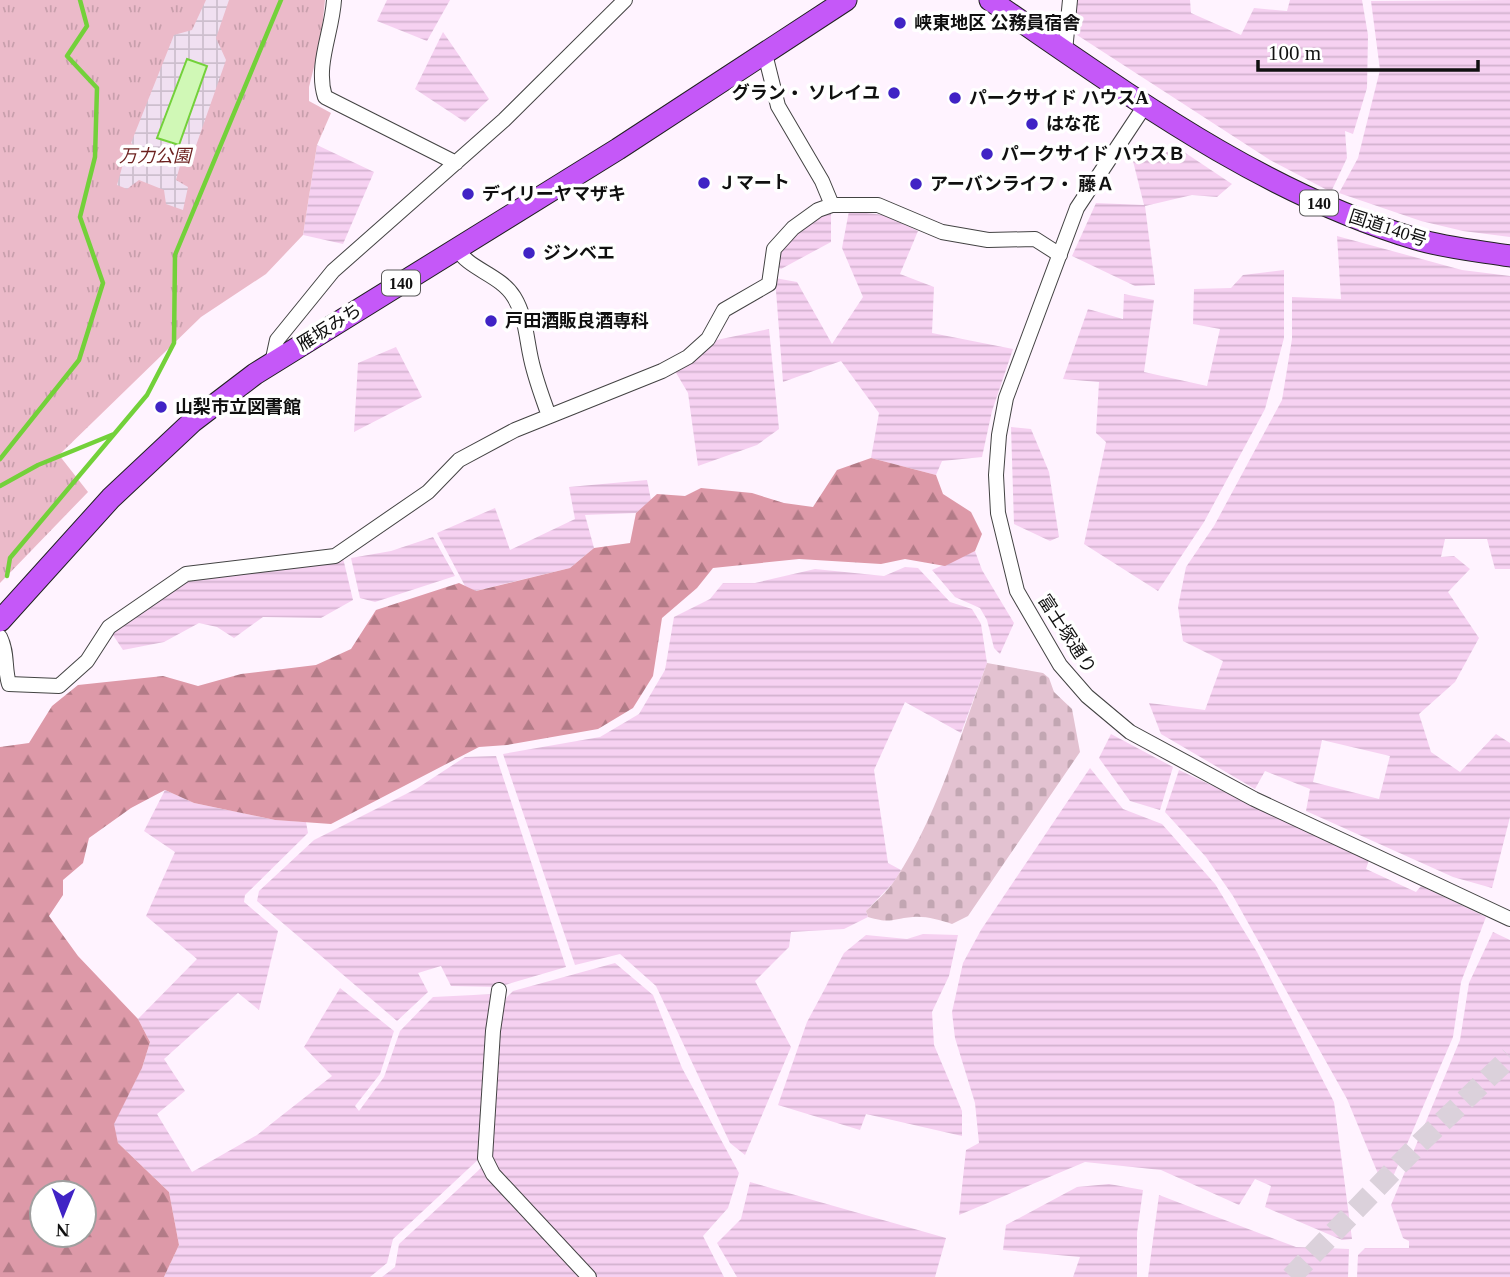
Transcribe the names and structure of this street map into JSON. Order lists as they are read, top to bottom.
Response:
{
  "streets": {
    "highway": ["140", "国道140号", "雁坂みち"],
    "street": ["富士塚通り"]
  },
  "crossings": [
    ["国道140号", "富士塚通り"]
  ],
  "parks": ["万力公園"],
  "places": [
    "峡東地区 公務員宿舎",
    "グラン・ ソレイユ",
    "パークサイド ハウスA",
    "はな花",
    "パークサイド ハウスＢ",
    "Ｊマート",
    "アーバンライフ・ 藤Ａ",
    "デイリーヤマザキ",
    "ジンベエ",
    "戸田酒販良酒専科",
    "山梨市立図書館"
  ],
  "scale_bar": "100 m",
  "north": "bottom"
}
